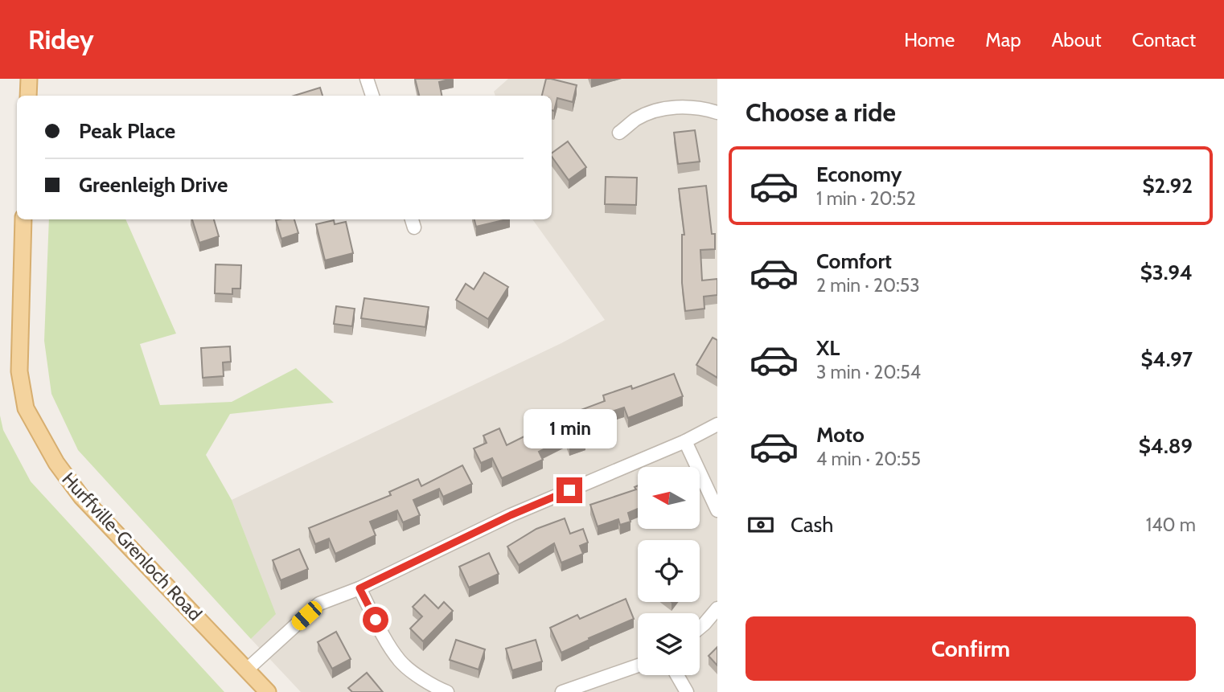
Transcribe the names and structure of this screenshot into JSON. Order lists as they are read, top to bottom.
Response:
{
  "streets": {
    "main road": ["Hurffville-Grenloch Road"]
  },
  "north": "left",
  "page": {
    "header": "Ridey",
    "nav": [
      "Home",
      "Map",
      "About",
      "Contact"
    ],
    "heading": "Choose a ride",
    "banner": ["Peak Place", "Greenleigh Drive"],
    "list": [
      {
        "name": "Economy",
        "note": "1 min · 20:52",
        "value": "$2.92"
      },
      {
        "name": "Comfort",
        "note": "2 min · 20:53",
        "value": "$3.94"
      },
      {
        "name": "XL",
        "note": "3 min · 20:54",
        "value": "$4.97"
      },
      {
        "name": "Moto",
        "note": "4 min · 20:55",
        "value": "$4.89"
      }
    ],
    "bubble": "1 min",
    "pay": ["Cash", "140 m"],
    "buttons": "Confirm"
  }
}
